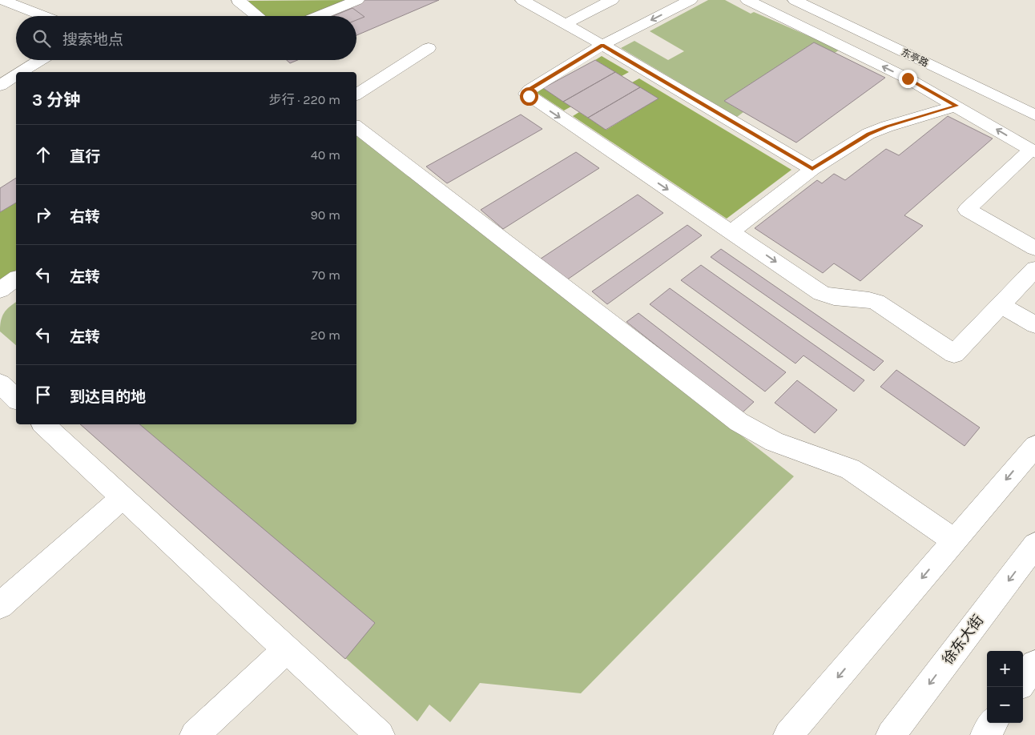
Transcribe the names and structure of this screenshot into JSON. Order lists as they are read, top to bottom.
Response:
{
  "streets": {
    "main road": ["东亭路", "徐东大街"]
  },
  "page": {
    "search": "搜索地点",
    "heading": ["3 分钟", "步行 · 220 m"],
    "list": [
      ["直行", "40 m"],
      ["右转", "90 m"],
      ["左转", "70 m"],
      ["左转", "20 m"],
      "到达目的地"
    ],
    "map_buttons": ["+", "−"]
  }
}
